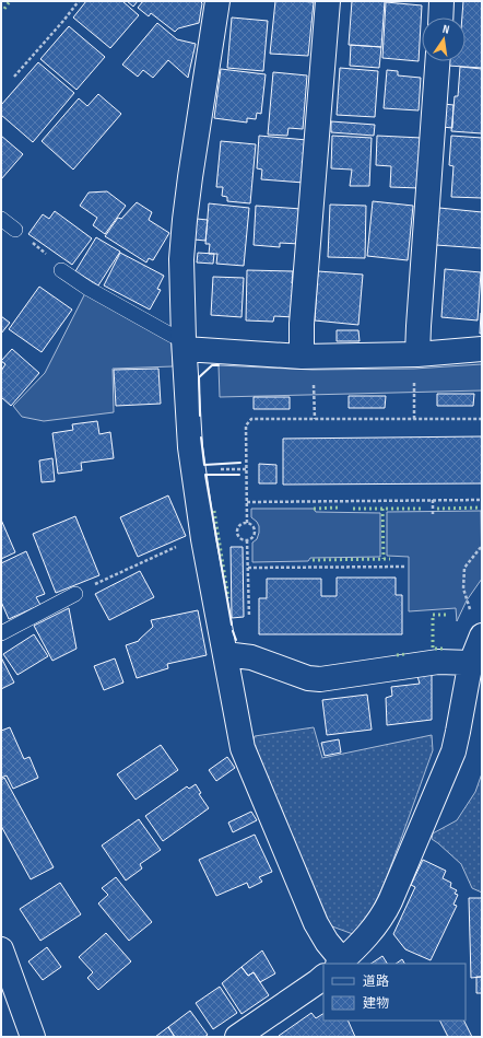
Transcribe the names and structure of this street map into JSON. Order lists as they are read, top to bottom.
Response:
{
  "legend": ["道路", "建物"],
  "north": "top"
}
